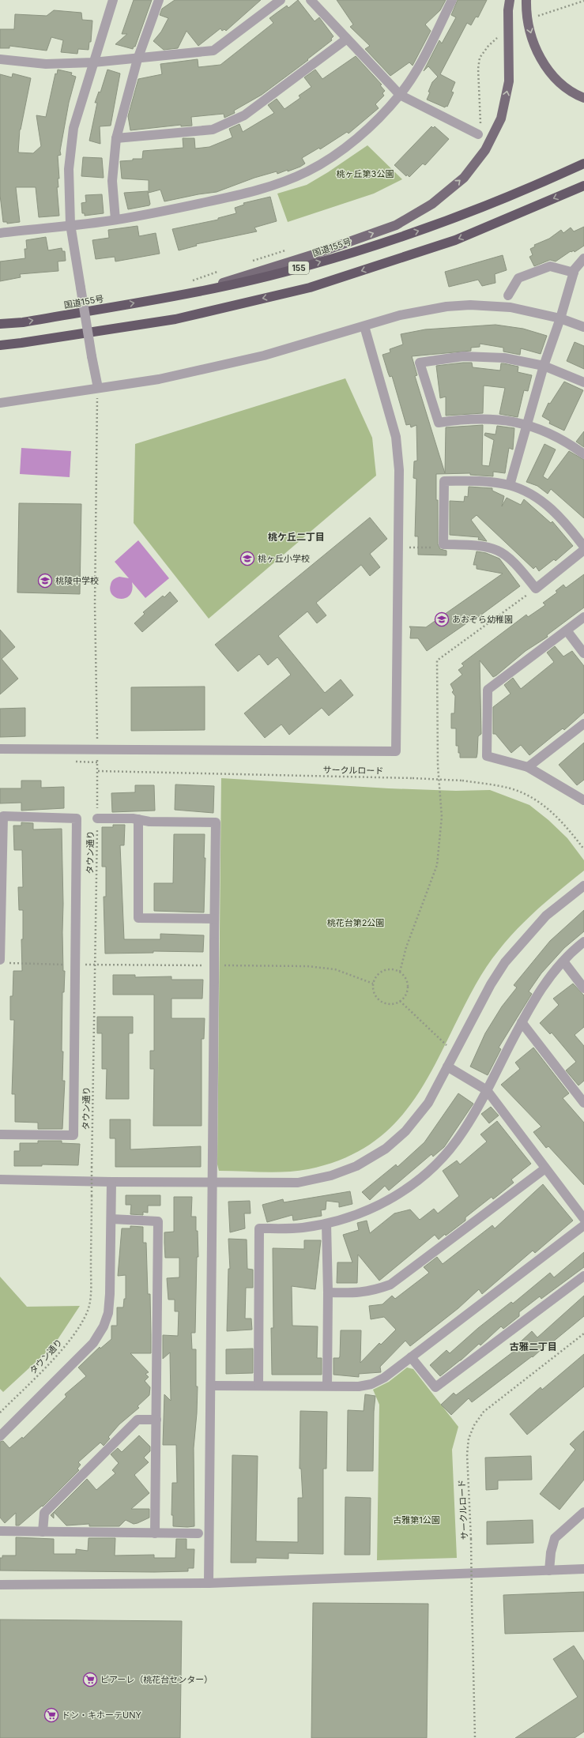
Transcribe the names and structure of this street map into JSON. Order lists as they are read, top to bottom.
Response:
{
  "streets": {
    "highway": ["国道155号", "155"],
    "path": ["サークルロード", "タウン通り"]
  },
  "crossings": [
    ["サークルロード", "タウン通り"]
  ],
  "districts": ["桃ケ丘二丁目", "古雅二丁目"],
  "parks": ["桃ヶ丘第3公園", "桃花台第2公園", "古雅第1公園"],
  "places": {
    "school or university": ["桃ヶ丘小学校", "桃陵中学校", "あおぞら幼稚園"],
    "supermarket": ["ピアーレ（桃花台センター）", "ドン・キホーテUNY"]
  }
}
